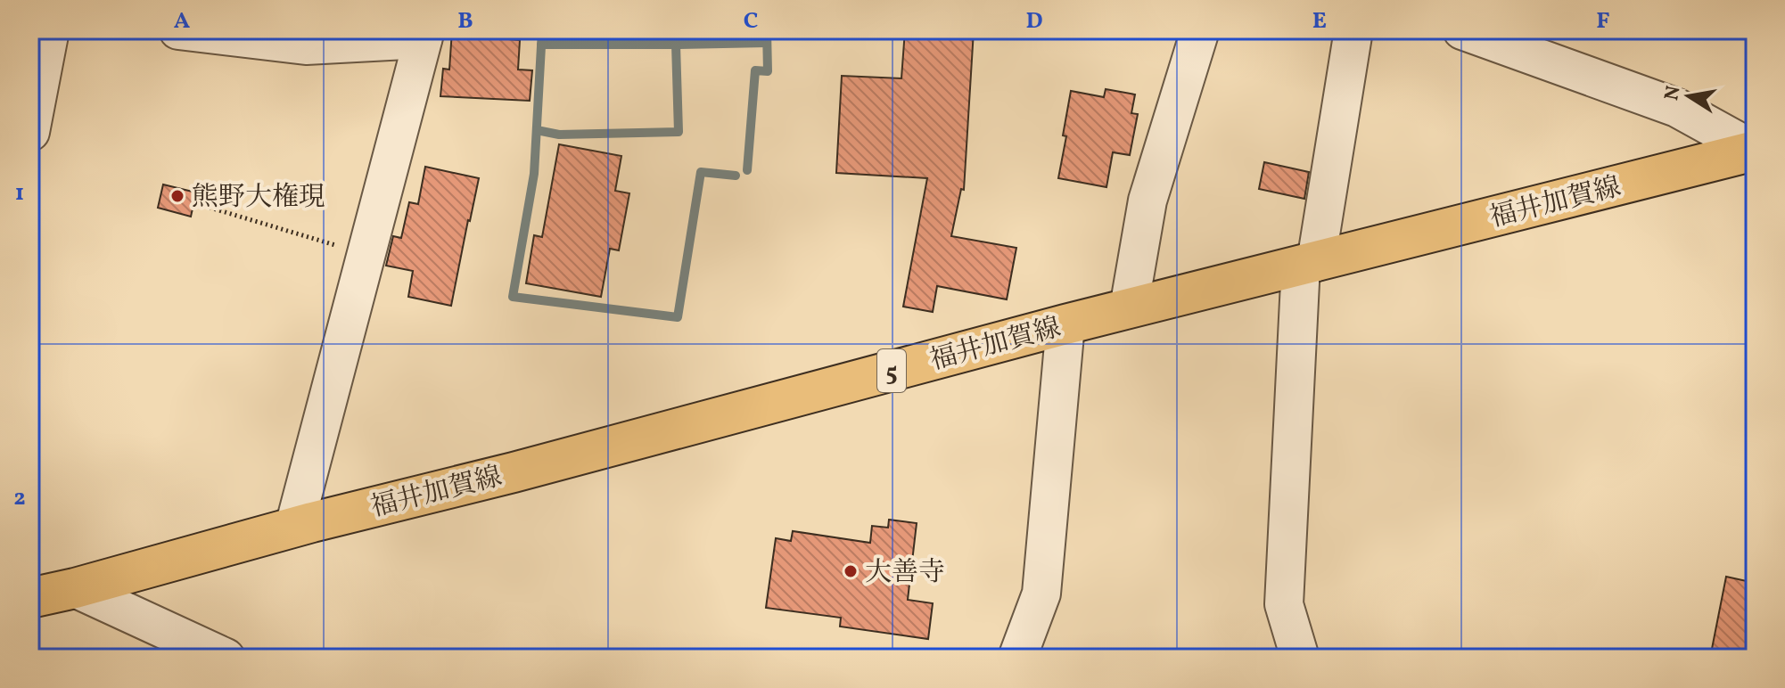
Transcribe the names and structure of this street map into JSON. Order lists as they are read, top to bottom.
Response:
{
  "streets": {
    "main road": ["福井加賀線", "5"]
  },
  "places": ["熊野大権現", "大善寺"],
  "north": "left",
  "grid": {
    "columns": [
      "A",
      "B",
      "C",
      "D",
      "E",
      "F"
    ],
    "rows": ["1", "2"]
  }
}
